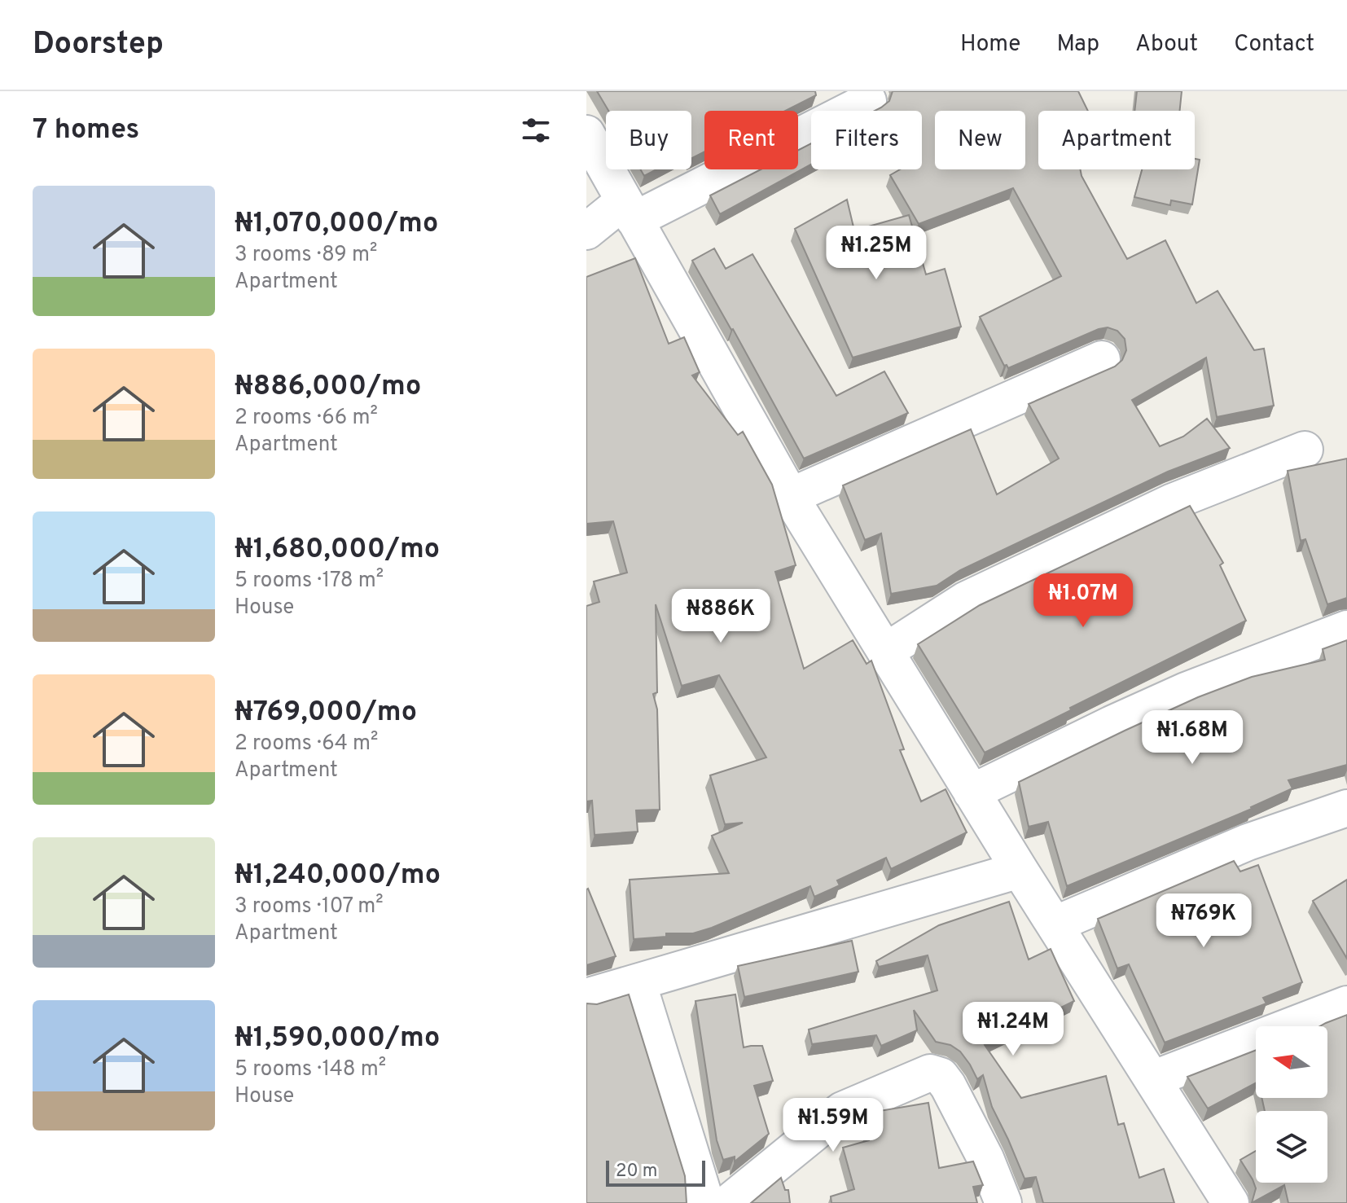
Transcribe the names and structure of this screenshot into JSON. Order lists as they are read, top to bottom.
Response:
{
  "scale_bar": "20 m",
  "north": "left",
  "page": {
    "header": "Doorstep",
    "nav": [
      "Home",
      "Map",
      "About",
      "Contact"
    ],
    "heading": "7 homes",
    "chip": [
      "Buy",
      "Rent",
      "Filters",
      "New",
      "Apartment"
    ],
    "list": [
      {
        "name": "₦1,070,000/mo",
        "note": "3 rooms · 89 m² · Apartment"
      },
      {
        "name": "₦886,000/mo",
        "note": "2 rooms · 66 m² · Apartment"
      },
      {
        "name": "₦1,680,000/mo",
        "note": "5 rooms · 178 m² · House"
      },
      {
        "name": "₦769,000/mo",
        "note": "2 rooms · 64 m² · Apartment"
      },
      {
        "name": "₦1,240,000/mo",
        "note": "3 rooms · 107 m² · Apartment"
      },
      {
        "name": "₦1,590,000/mo",
        "note": "5 rooms · 148 m² · House"
      }
    ],
    "price": [
      "₦1.25M",
      "₦1.07M",
      "₦886K",
      "₦1.68M",
      "₦769K",
      "₦1.24M",
      "₦1.59M"
    ],
    "scale": "20 m"
  }
}
